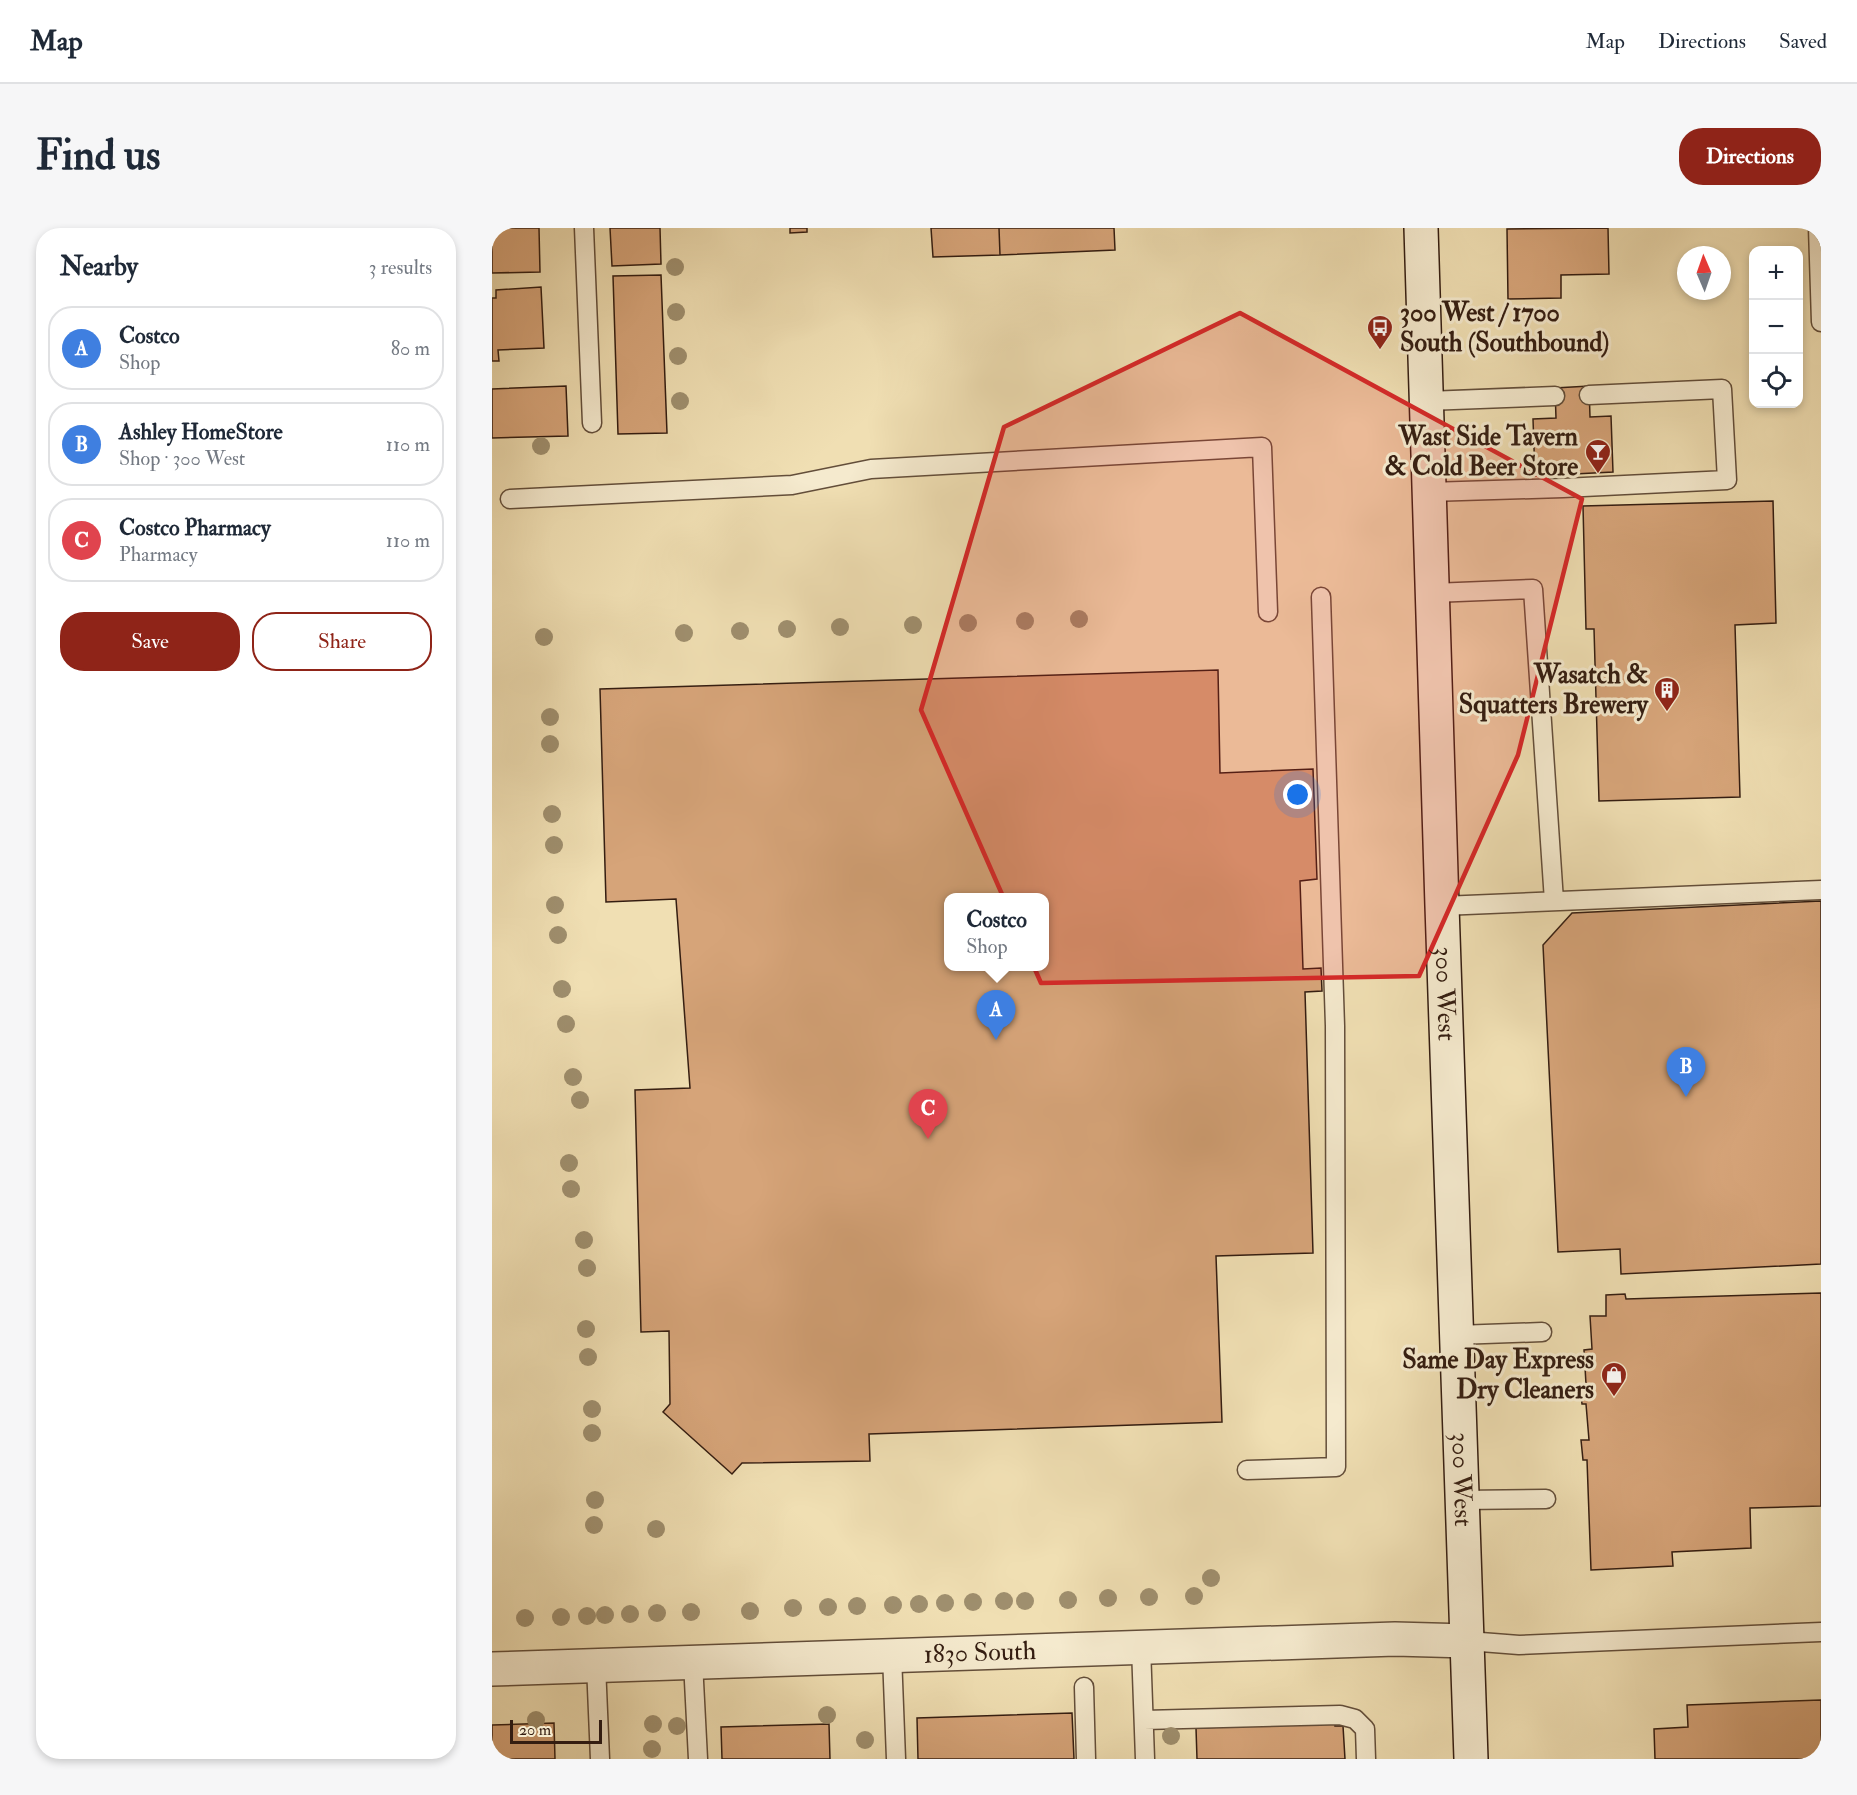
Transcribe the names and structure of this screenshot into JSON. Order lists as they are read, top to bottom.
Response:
{
  "streets": {
    "main road": ["300 West", "1830 South"]
  },
  "crossings": [
    ["300 West", "1830 South"]
  ],
  "places": {
    "bus stop": ["300 West / 1700 South (Southbound)"],
    "bar": ["Wast Side Tavern & Cold Beer Store"],
    "building": ["Wasatch & Squatters Brewery"],
    "shop": ["Same Day Express Dry Cleaners"]
  },
  "scale_bar": "20 m",
  "north": "top",
  "page": {
    "header": "Map",
    "nav": ["Map", "Directions", "Saved"],
    "buttons": [
      "Directions",
      ["Save", "Share"]
    ],
    "title": "Find us",
    "heading": ["Nearby", "3 results"],
    "map_buttons": ["+", "−"],
    "list": [
      {
        "mark": "A",
        "name": "Costco",
        "note": "Shop",
        "value": "80 m"
      },
      {
        "mark": "B",
        "name": "Ashley HomeStore",
        "note": "Shop · 300 West",
        "value": "110 m"
      },
      {
        "mark": "C",
        "name": "Costco Pharmacy",
        "note": "Pharmacy",
        "value": "110 m"
      }
    ],
    "popup": ["Costco", "Shop"],
    "pins": ["A", "B", "C"],
    "scale": "20 m"
  }
}
